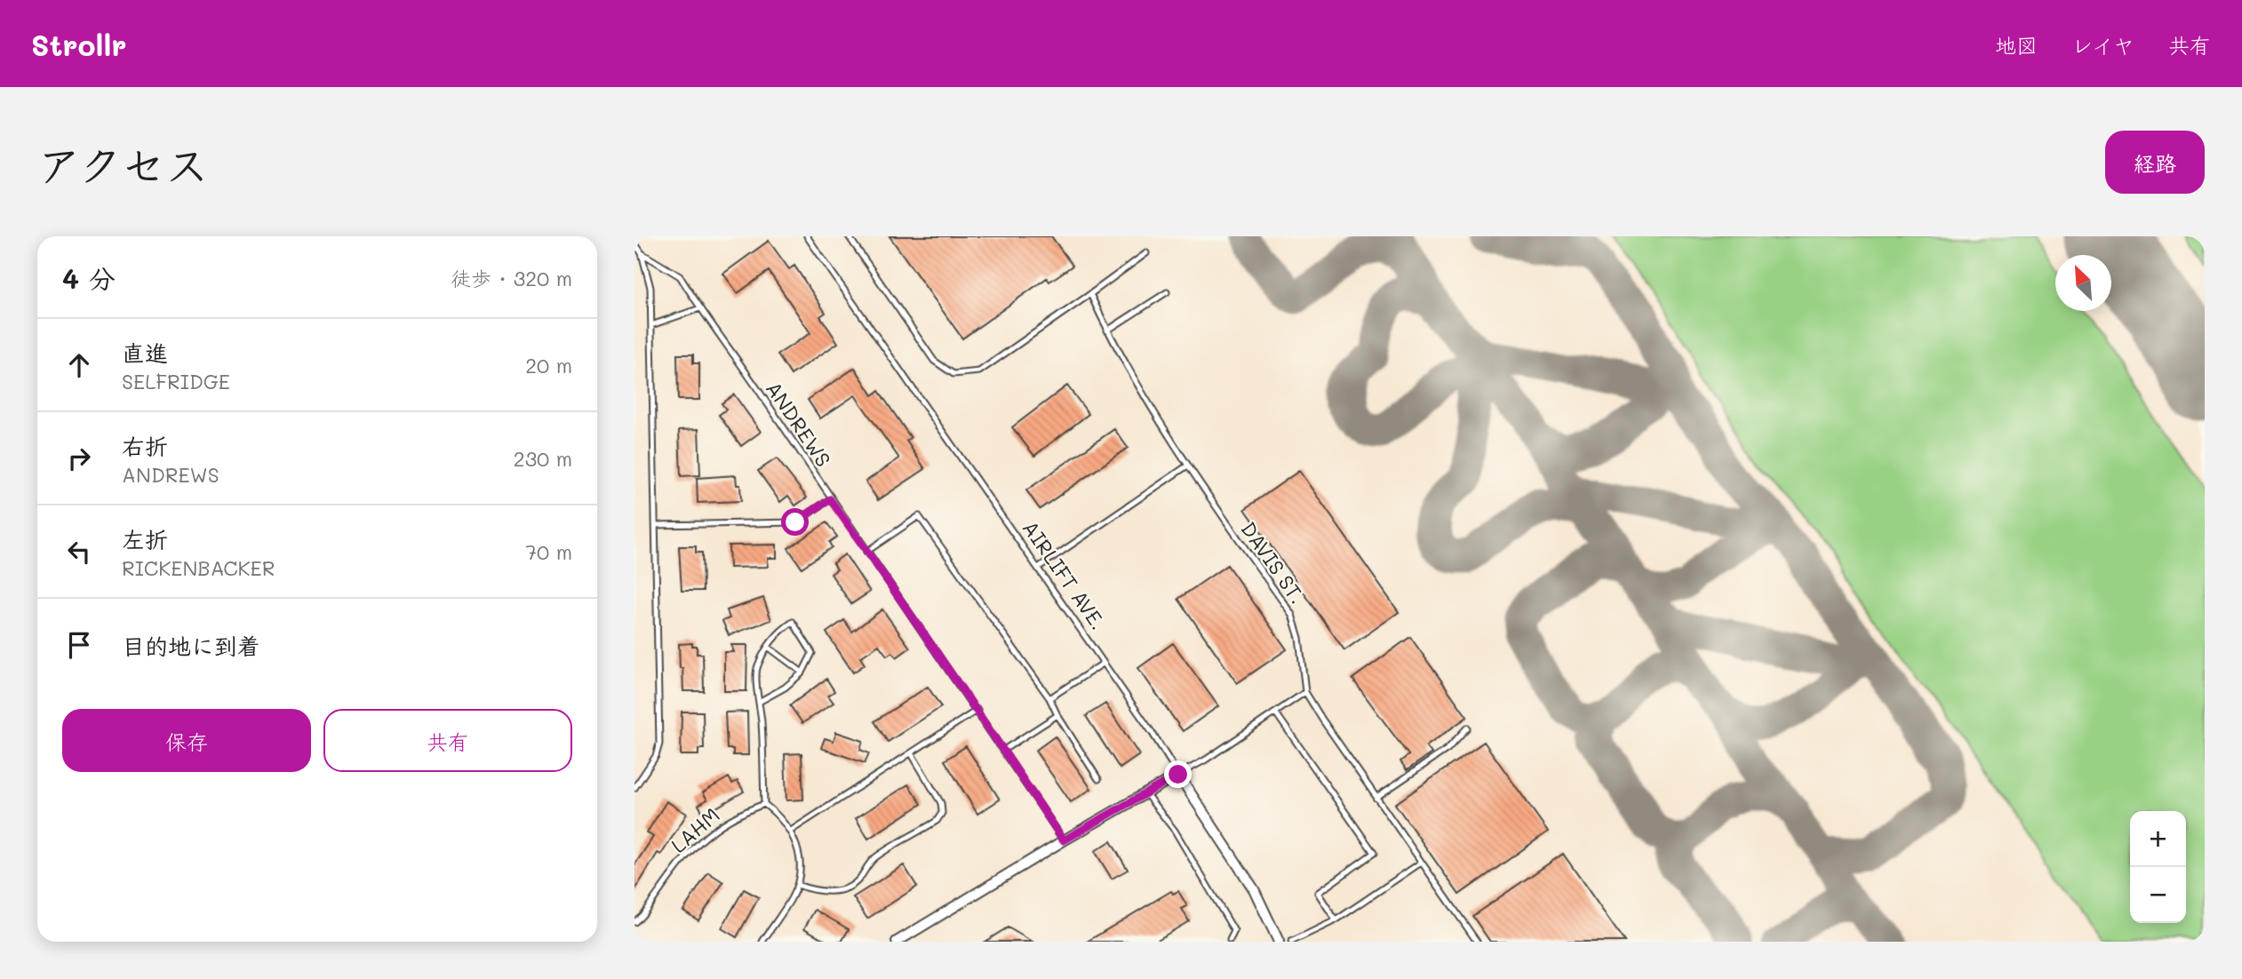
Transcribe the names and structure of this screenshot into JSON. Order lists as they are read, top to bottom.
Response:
{
  "streets": {
    "street": ["AIRLIFT AVE."],
    "lane": ["ANDREWS", "DAVIS ST.", "LAHM"]
  },
  "north": "top left",
  "page": {
    "header": "Strollr",
    "nav": ["地図", "レイヤ", "共有"],
    "title": "アクセス",
    "buttons": [
      "経路",
      ["保存", "共有"]
    ],
    "heading": ["4 分", "徒歩 · 320 m"],
    "list": [
      ["直進", "SELFRIDGE", "20 m"],
      ["右折", "ANDREWS", "230 m"],
      ["左折", "RICKENBACKER", "70 m"],
      "目的地に到着"
    ],
    "map_buttons": ["+", "−"]
  }
}
